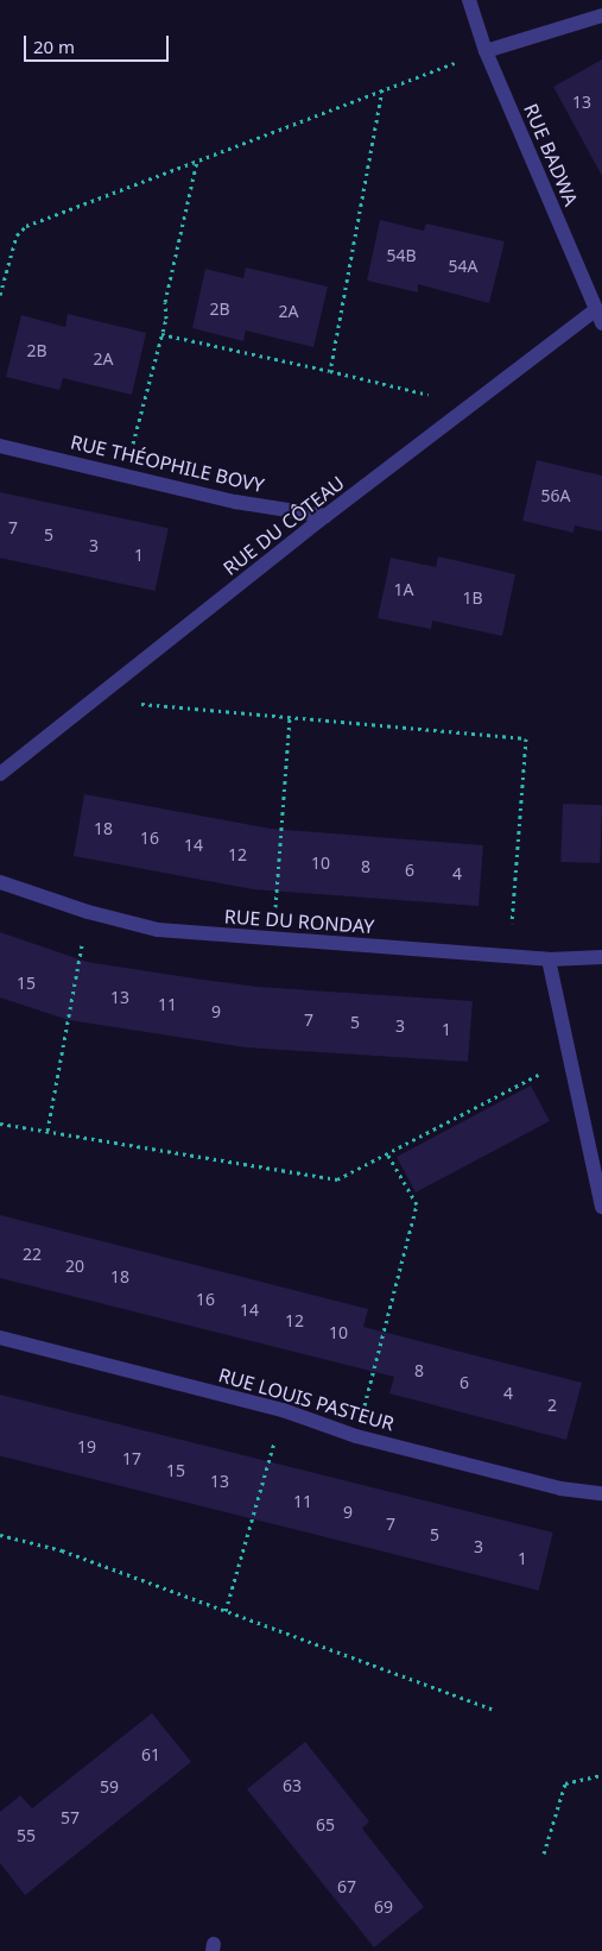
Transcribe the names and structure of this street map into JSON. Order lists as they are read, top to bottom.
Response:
{
  "streets": {
    "street": [
      "RUE BADWA",
      "RUE THÉOPHILE BOVY",
      "RUE DU CÔTEAU",
      "RUE DU RONDAY",
      "RUE LOUIS PASTEUR"
    ]
  },
  "crossings": [
    ["RUE BADWA", "RUE DU CÔTEAU"],
    ["RUE THÉOPHILE BOVY", "RUE DU CÔTEAU"]
  ],
  "house_numbers": [
    "13",
    "54B",
    "54A",
    "2B",
    "2A",
    "2B",
    "2A",
    "56A",
    "7",
    "5",
    "3",
    "1",
    "1A",
    "1B",
    "18",
    "16",
    "14",
    "12",
    "10",
    "8",
    "6",
    "4",
    "15",
    "13",
    "11",
    "9",
    "7",
    "5",
    "3",
    "1",
    "22",
    "20",
    "18",
    "16",
    "14",
    "12",
    "10",
    "8",
    "6",
    "4",
    "2",
    "19",
    "17",
    "15",
    "13",
    "11",
    "9",
    "7",
    "5",
    "3",
    "1",
    "61",
    "63",
    "59",
    "57",
    "65",
    "55",
    "67",
    "69"
  ],
  "scale_bar": "20 m"
}
